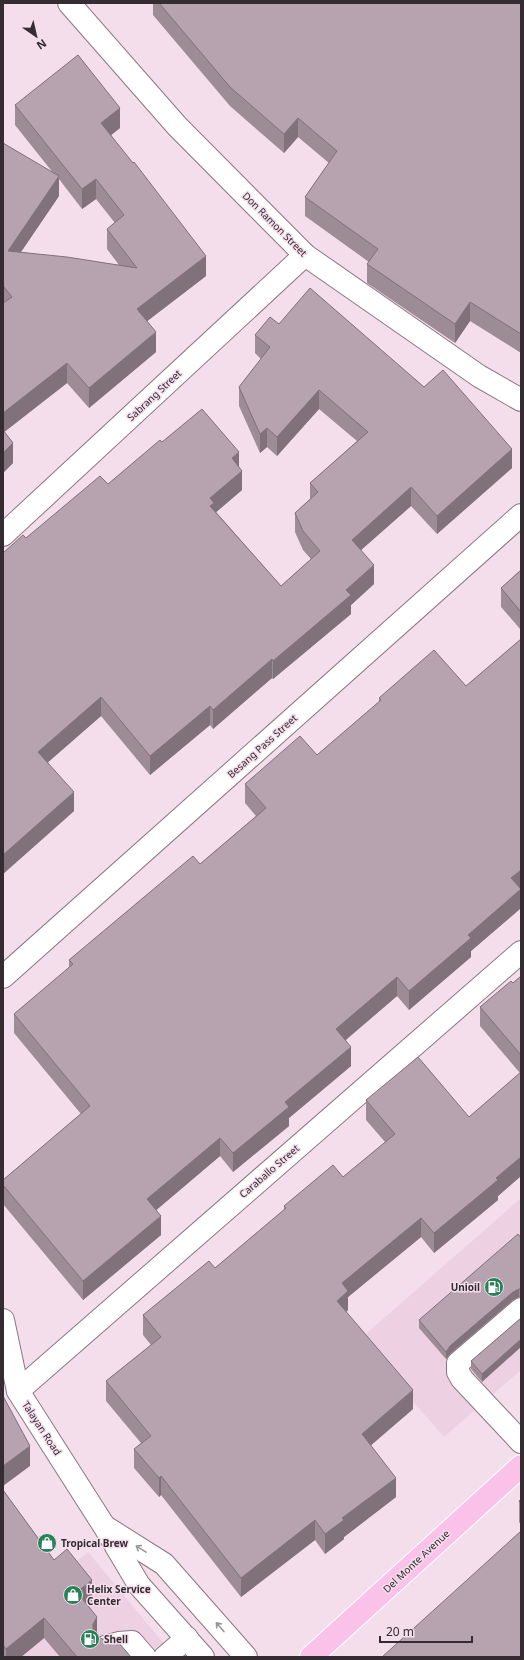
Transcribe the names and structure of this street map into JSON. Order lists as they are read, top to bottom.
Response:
{
  "streets": {
    "main road": ["Del Monte Avenue"],
    "street": [
      "Don Ramon Street",
      "Sabrang Street",
      "Besang Pass Street",
      "Caraballo Street",
      "Talayan Road"
    ]
  },
  "crossings": [
    ["Don Ramon Street", "Sabrang Street"],
    ["Caraballo Street", "Talayan Road"]
  ],
  "places": {
    "fuel station": ["Unioil", "Shell"],
    "shop": ["Tropical Brew", "Helix Service Center"]
  },
  "scale_bar": "20 m",
  "north": "bottom right"
}
